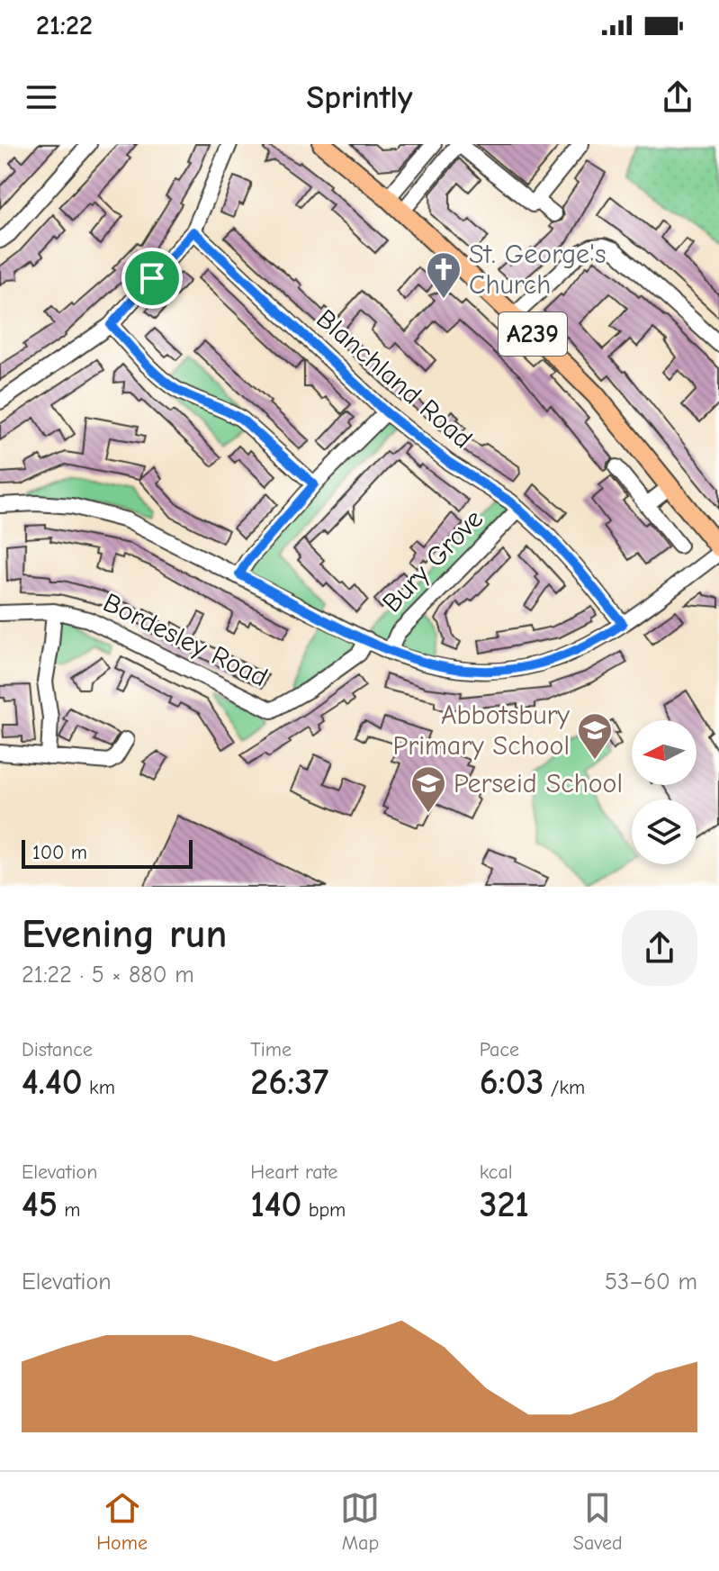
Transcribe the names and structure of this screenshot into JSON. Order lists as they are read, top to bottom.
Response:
{
  "streets": {
    "main road": ["A239"],
    "street": ["Blanchland Road", "Bury Grove", "Bordesley Road"]
  },
  "crossings": [
    ["Blanchland Road", "Bury Grove"]
  ],
  "places": {
    "church": ["St. George's Church"],
    "school or university": ["Abbotsbury Primary School", "Perseid School"]
  },
  "scale_bar": "100 m",
  "north": "left",
  "page": {
    "status": "21:22",
    "header": "Sprintly",
    "scale": "100 m",
    "heading": ["Evening run", "21:22 · 5 × 880 m"],
    "stats": [
      ["Distance", "4.40 km"],
      ["Time", "26:37"],
      ["Pace", "6:03 /km"],
      ["Elevation", "45 m"],
      ["Heart rate", "140 bpm"],
      ["kcal", "321"]
    ],
    "chart": ["Elevation", "53–60 m"],
    "tabs": ["Home", "Map", "Saved"]
  }
}
